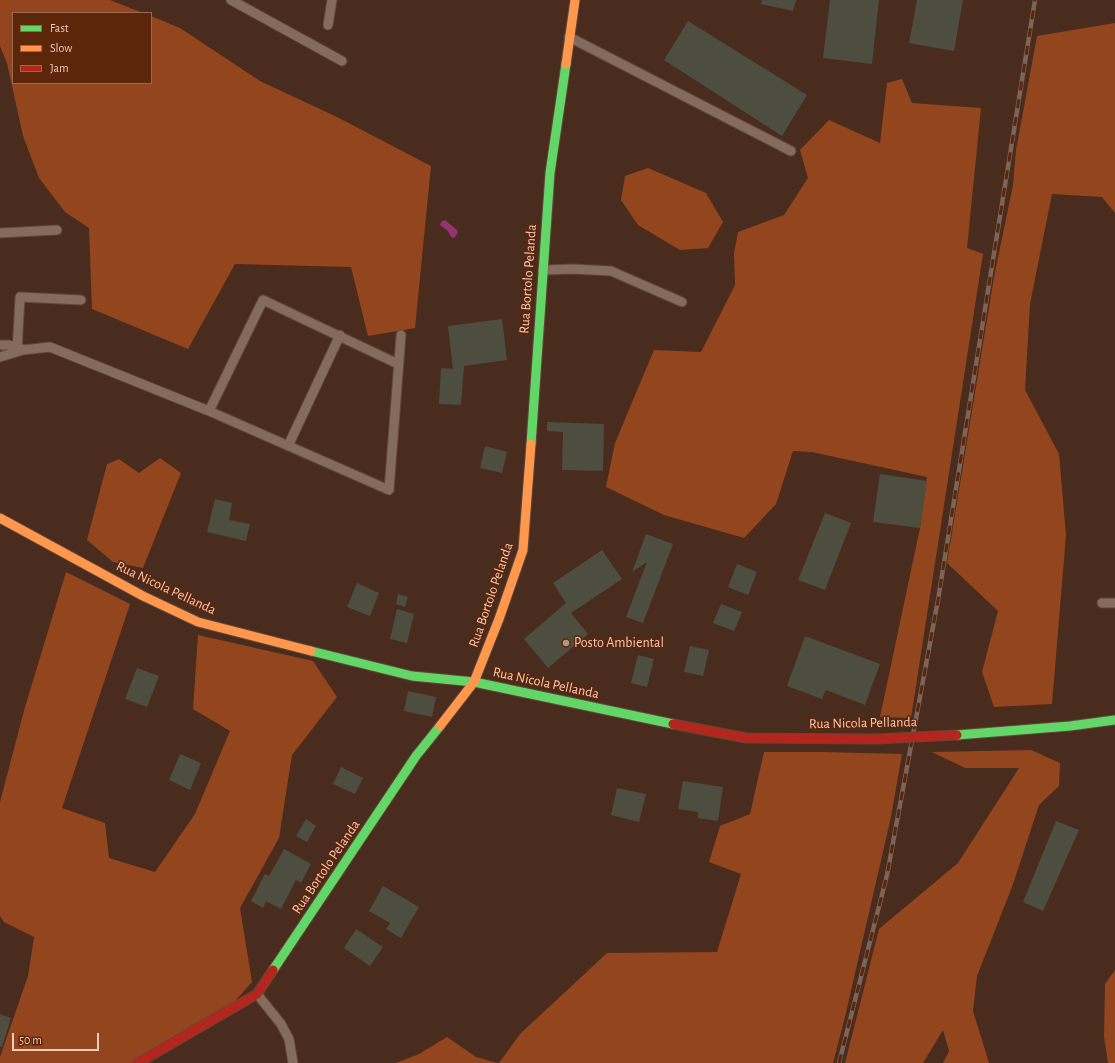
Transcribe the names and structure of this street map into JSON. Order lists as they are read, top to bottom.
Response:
{
  "streets": {
    "street": ["Rua Bortolo Pelanda", "Rua Nicola Pellanda"]
  },
  "crossings": [
    ["Rua Bortolo Pelanda", "Rua Nicola Pellanda"]
  ],
  "places": ["Posto Ambiental"],
  "legend": ["Fast", "Slow", "Jam"],
  "scale_bar": "50 m"
}
